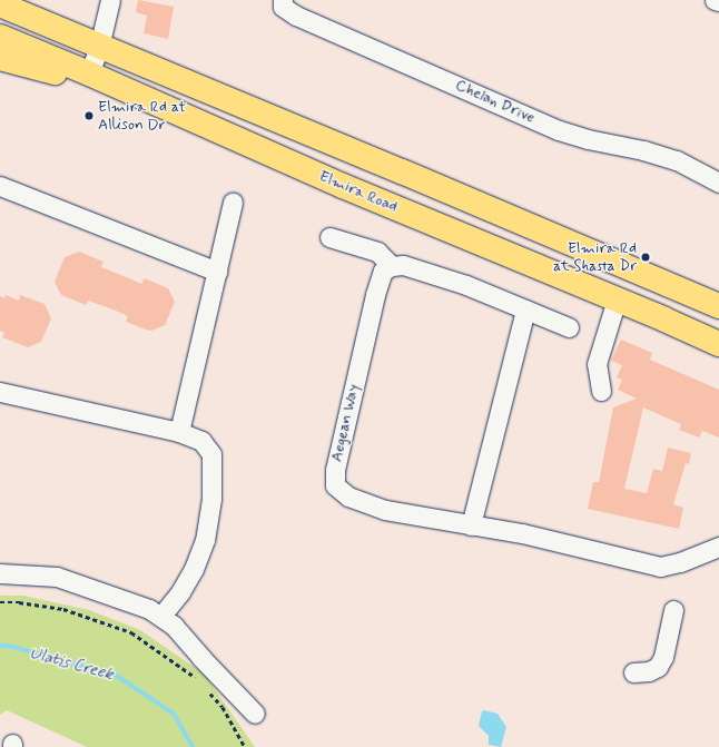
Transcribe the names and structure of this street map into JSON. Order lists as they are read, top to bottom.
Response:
{
  "streets": {
    "main road": ["Elmira Road"],
    "street": ["Chelan Drive", "Aegean Way"]
  },
  "water": ["Ulatis Creek"],
  "places": ["Elmira Rd at Allison Dr", "Elmira Rd at Shasta Dr"]
}
